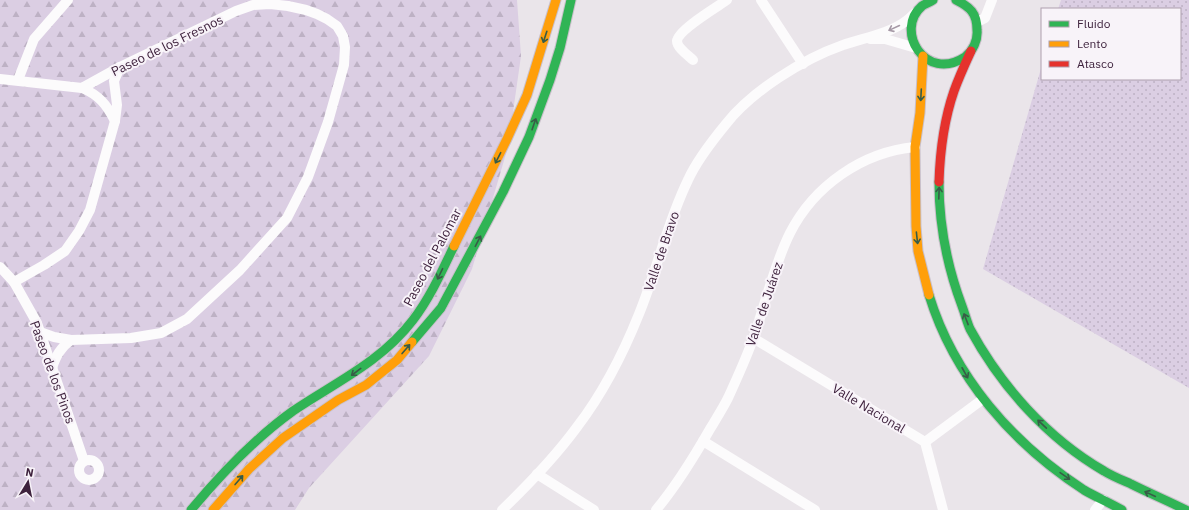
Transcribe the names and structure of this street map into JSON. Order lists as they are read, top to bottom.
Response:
{
  "streets": {
    "street": [
      "Paseo de los Fresnos",
      "Valle de Bravo",
      "Paseo del Palomar",
      "Valle de Juárez",
      "Paseo de los Pinos",
      "Valle Nacional"
    ]
  },
  "crossings": [
    ["Paseo de los Fresnos", "Paseo de los Pinos"],
    ["Valle de Juárez", "Valle Nacional"]
  ],
  "legend": ["Fluido", "Lento", "Atasco"],
  "north": "top"
}
